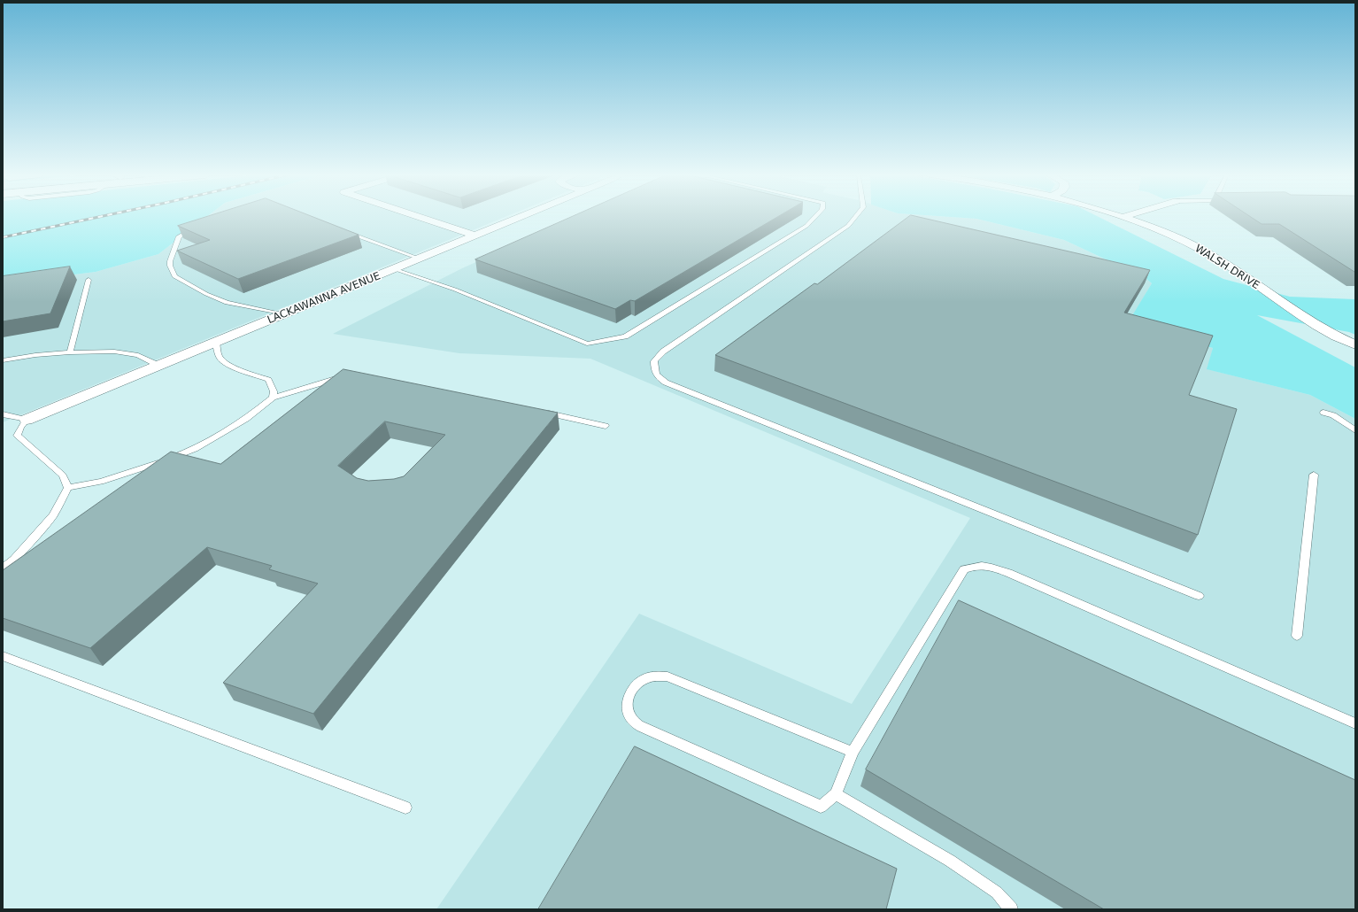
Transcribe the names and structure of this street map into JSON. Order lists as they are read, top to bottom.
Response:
{
  "streets": {
    "street": ["WALSH DRIVE", "LACKAWANNA AVENUE"]
  }
}
